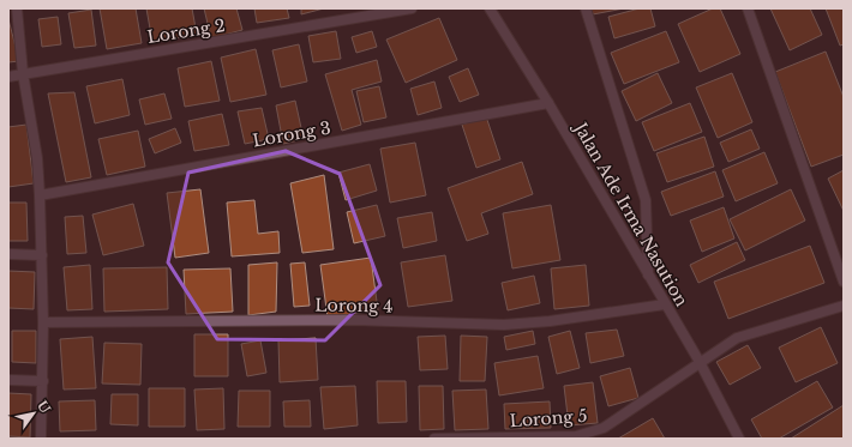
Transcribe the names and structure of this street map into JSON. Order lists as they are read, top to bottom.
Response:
{
  "streets": {
    "street": [
      "Lorong 2",
      "Lorong 3",
      "Jalan Ade Irma Nasution",
      "Lorong 4",
      "Lorong 5"
    ]
  },
  "crossings": [
    ["Lorong 3", "Jalan Ade Irma Nasution"],
    ["Jalan Ade Irma Nasution", "Lorong 4"],
    ["Jalan Ade Irma Nasution", "Lorong 5"]
  ],
  "north": "top right"
}
